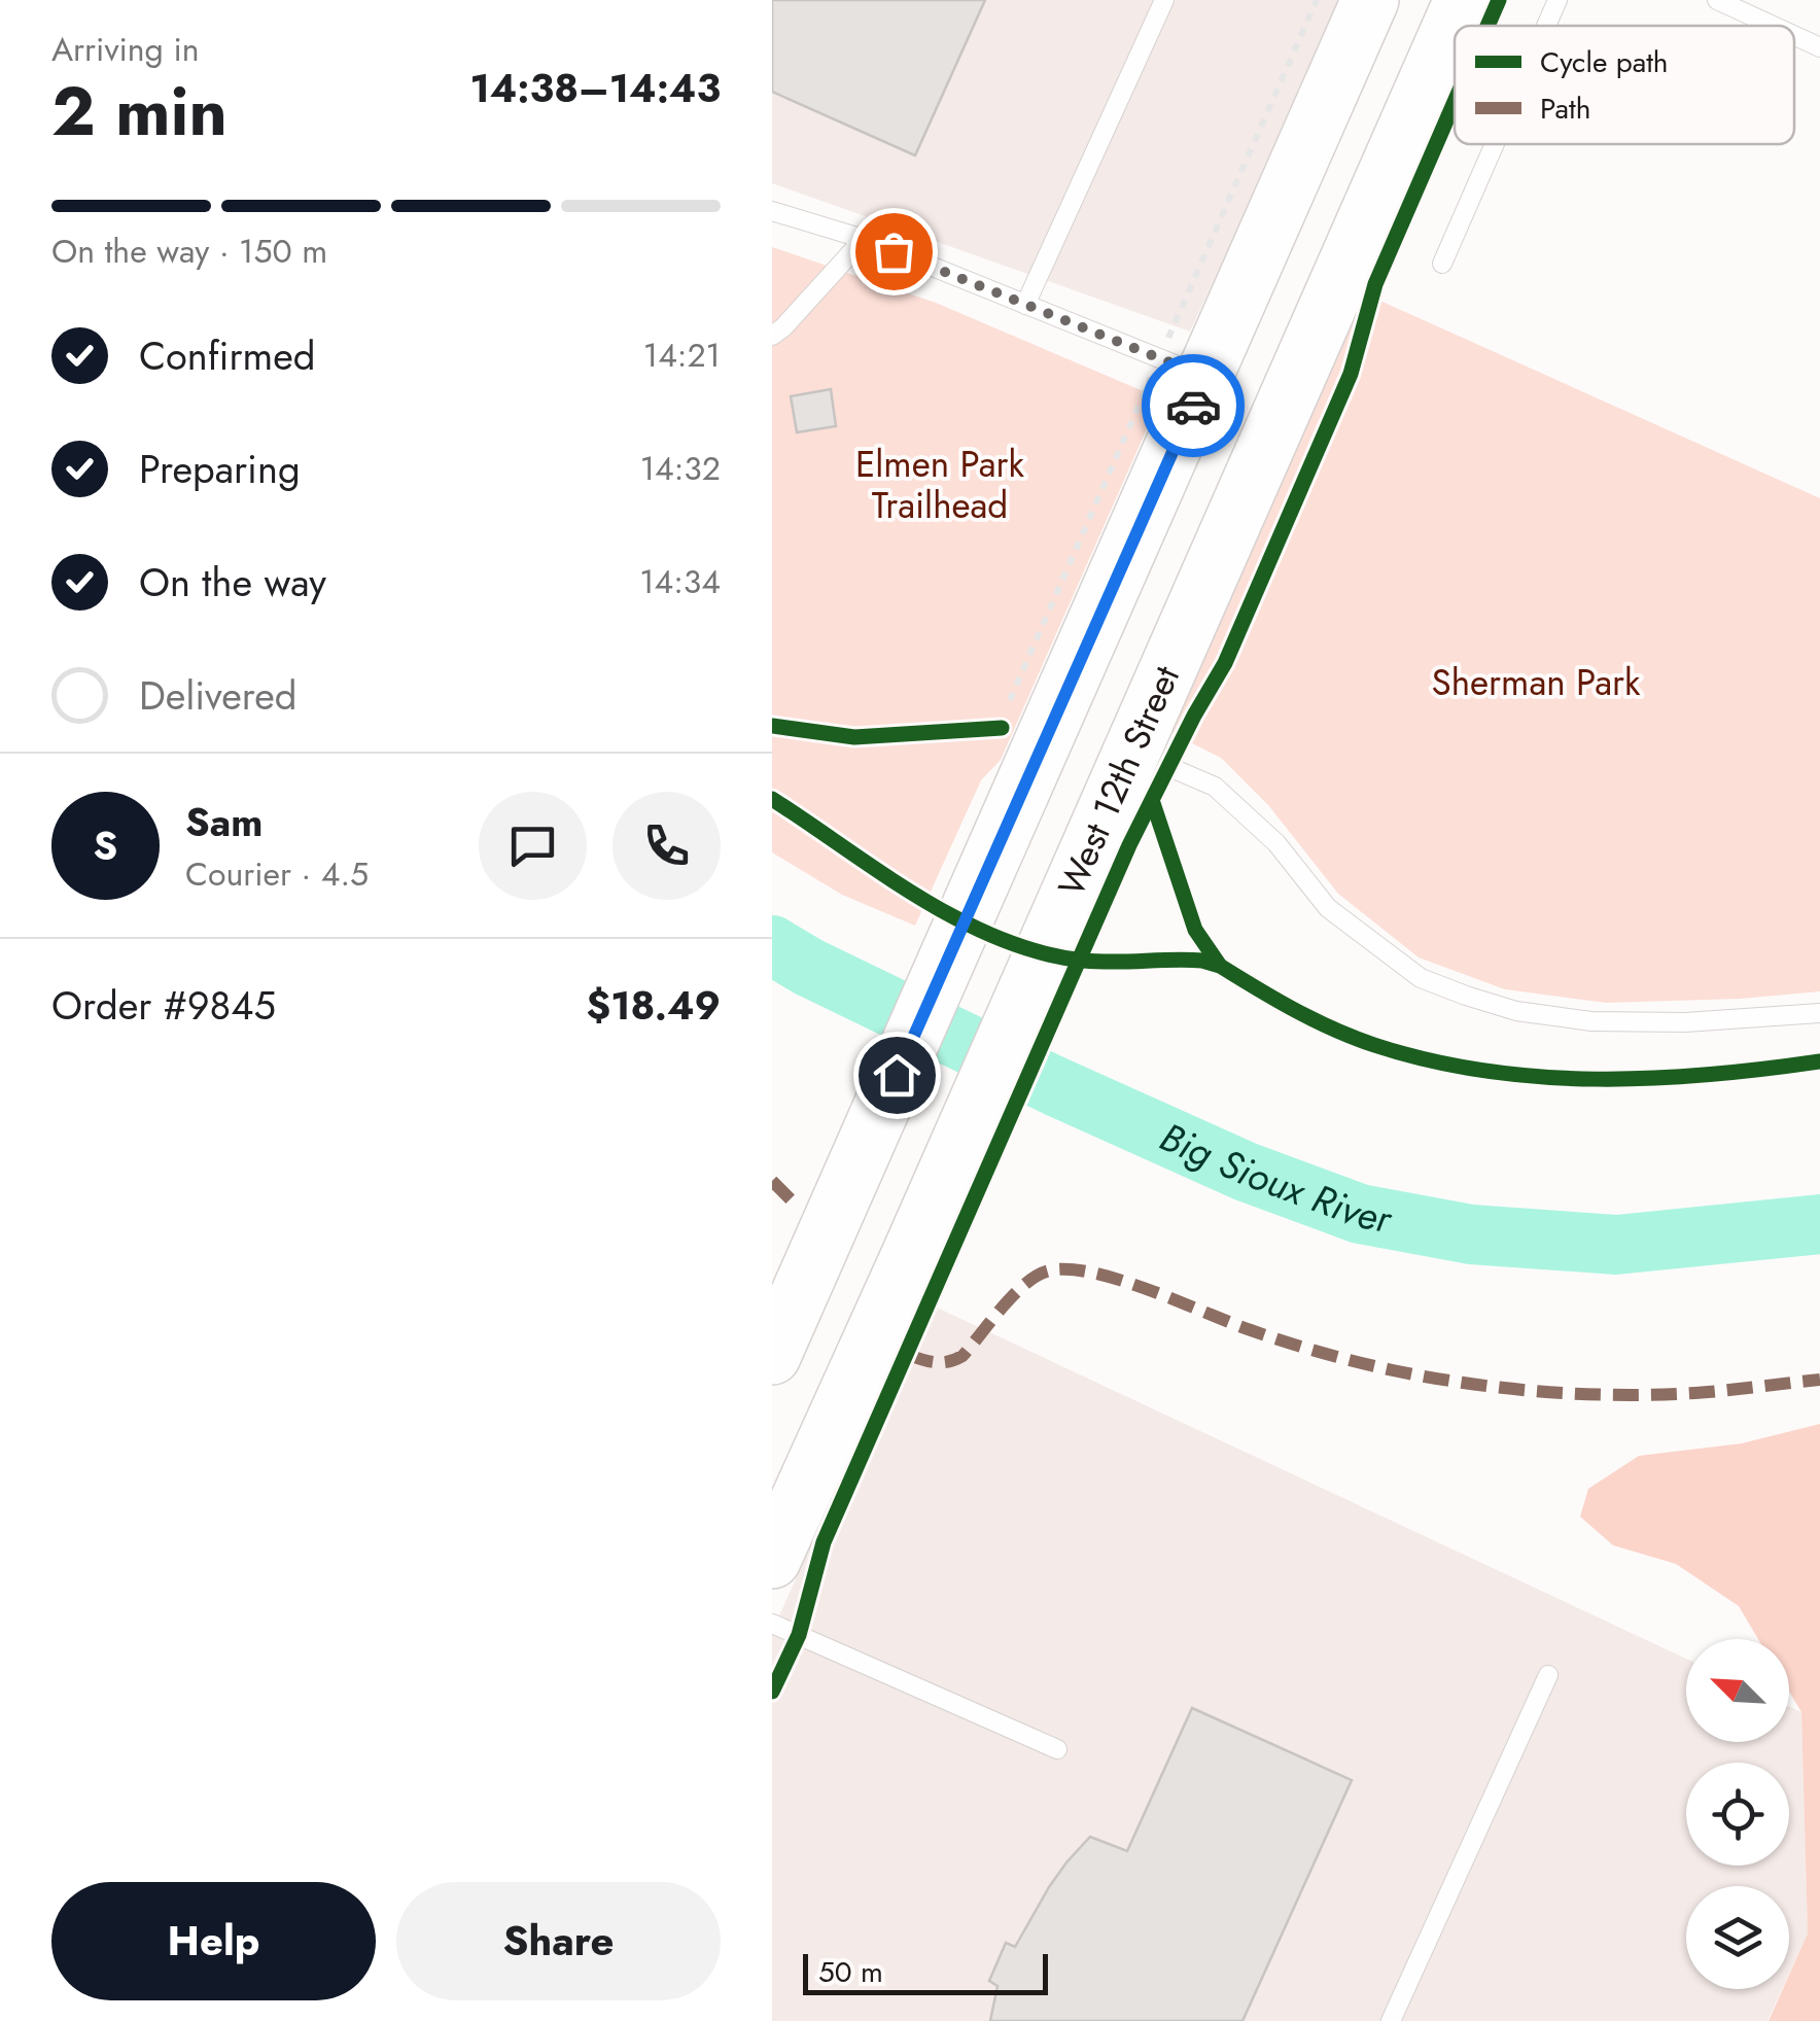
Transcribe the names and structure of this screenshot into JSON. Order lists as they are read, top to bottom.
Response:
{
  "streets": {
    "main road": ["West 12th Street"]
  },
  "water": ["Big Sioux River"],
  "parks": ["Elmen Park Trailhead", "Sherman Park"],
  "legend": ["Cycle path", "Path"],
  "scale_bar": "50 m",
  "north": "top left",
  "page": {
    "heading": ["2 min", "Arriving in", "14:38–14:43"],
    "panel": [
      "Sam",
      "Courier · 4.5",
      "Order #9845",
      "$18.49"
    ],
    "bar": "On the way · 150 m",
    "list": [
      ["Confirmed", "14:21"],
      ["Preparing", "14:32"],
      ["On the way", "14:34"],
      "Delivered"
    ],
    "round": "S",
    "buttons": ["Help", "Share"],
    "scale": "50 m"
  }
}
